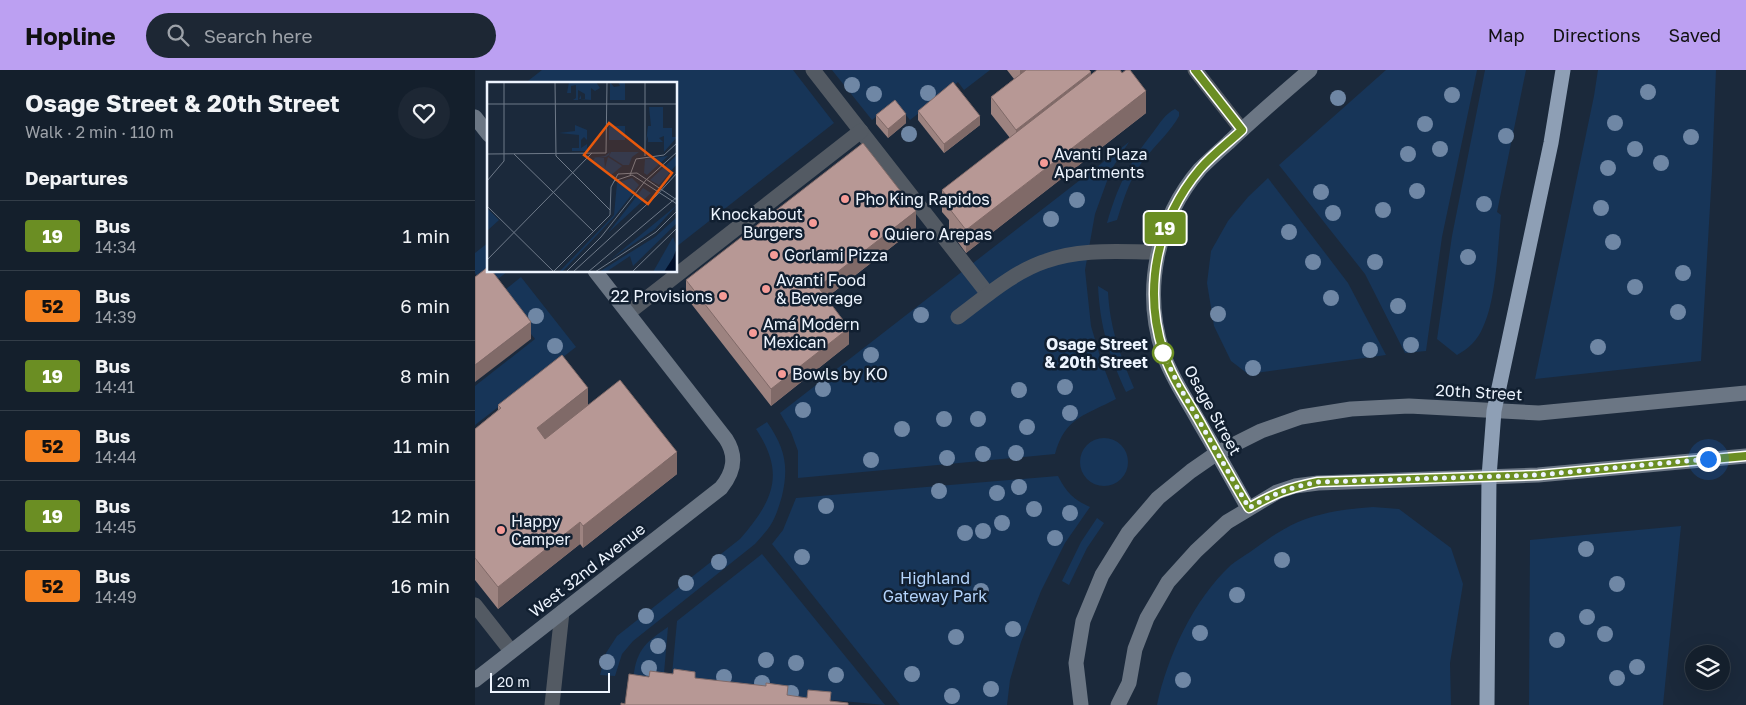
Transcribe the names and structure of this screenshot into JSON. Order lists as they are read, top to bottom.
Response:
{
  "streets": {
    "main road": ["20th Street", "Osage Street", "West 32nd Avenue"]
  },
  "crossings": [
    ["20th Street", "Osage Street"]
  ],
  "parks": ["Highland Gateway Park"],
  "places": [
    "Avanti Plaza Apartments",
    "Pho King Rapidos",
    "Knockabout Burgers",
    "Quiero Arepas",
    "Gorlami Pizza",
    "Avanti Food & Beverage",
    "22 Provisions",
    "Amá Modern Mexican",
    "Osage Street & 20th Street",
    "Bowls by KO",
    "Happy Camper"
  ],
  "lines": ["bus line 19"],
  "scale_bar": "20 m",
  "page": {
    "header": "Hopline",
    "search": "Search here",
    "nav": ["Map", "Directions", "Saved"],
    "heading": [
      ["Osage Street & 20th Street", "Walk · 2 min · 110 m"],
      "Departures"
    ],
    "on_map": "19",
    "list": [
      {
        "mark": "19",
        "name": "Bus",
        "note": "14:34",
        "value": "1 min"
      },
      {
        "mark": "52",
        "name": "Bus",
        "note": "14:39",
        "value": "6 min"
      },
      {
        "mark": "19",
        "name": "Bus",
        "note": "14:41",
        "value": "8 min"
      },
      {
        "mark": "52",
        "name": "Bus",
        "note": "14:44",
        "value": "11 min"
      },
      {
        "mark": "19",
        "name": "Bus",
        "note": "14:45",
        "value": "12 min"
      },
      {
        "mark": "52",
        "name": "Bus",
        "note": "14:49",
        "value": "16 min"
      }
    ],
    "scale": "20 m"
  }
}
